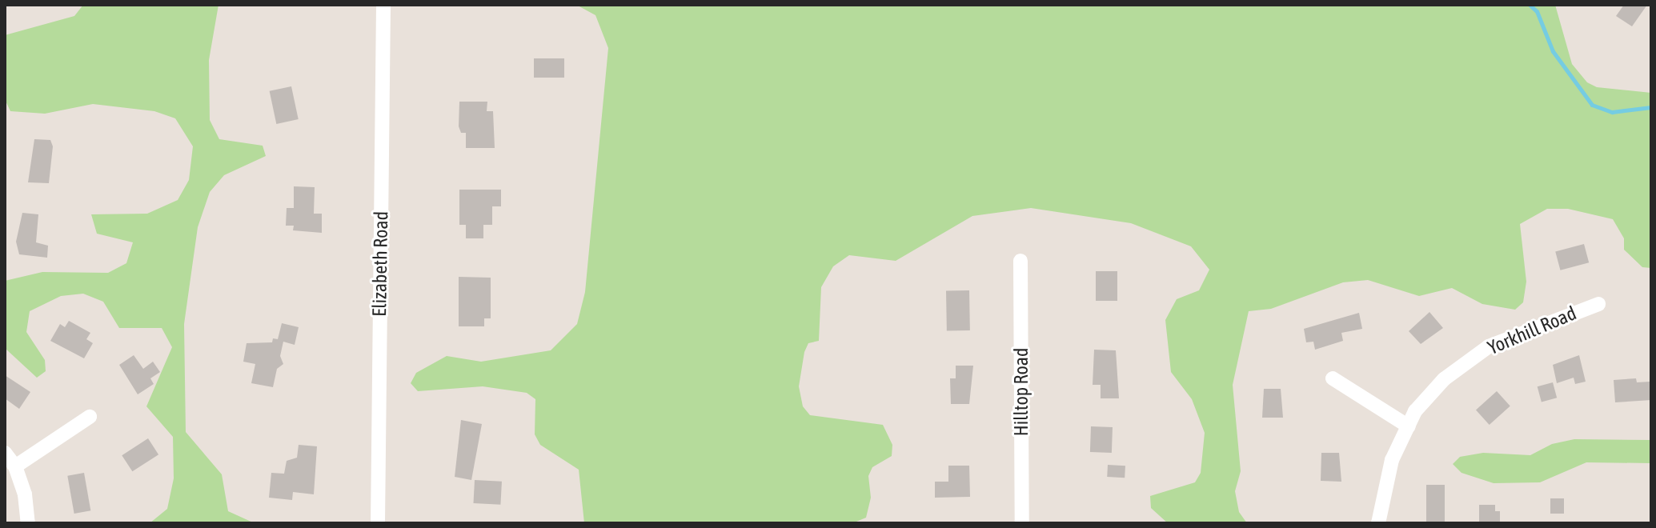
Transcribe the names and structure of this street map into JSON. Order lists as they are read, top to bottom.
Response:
{
  "streets": {
    "street": ["Elizabeth Road", "Yorkhill Road", "Hilltop Road"]
  }
}
